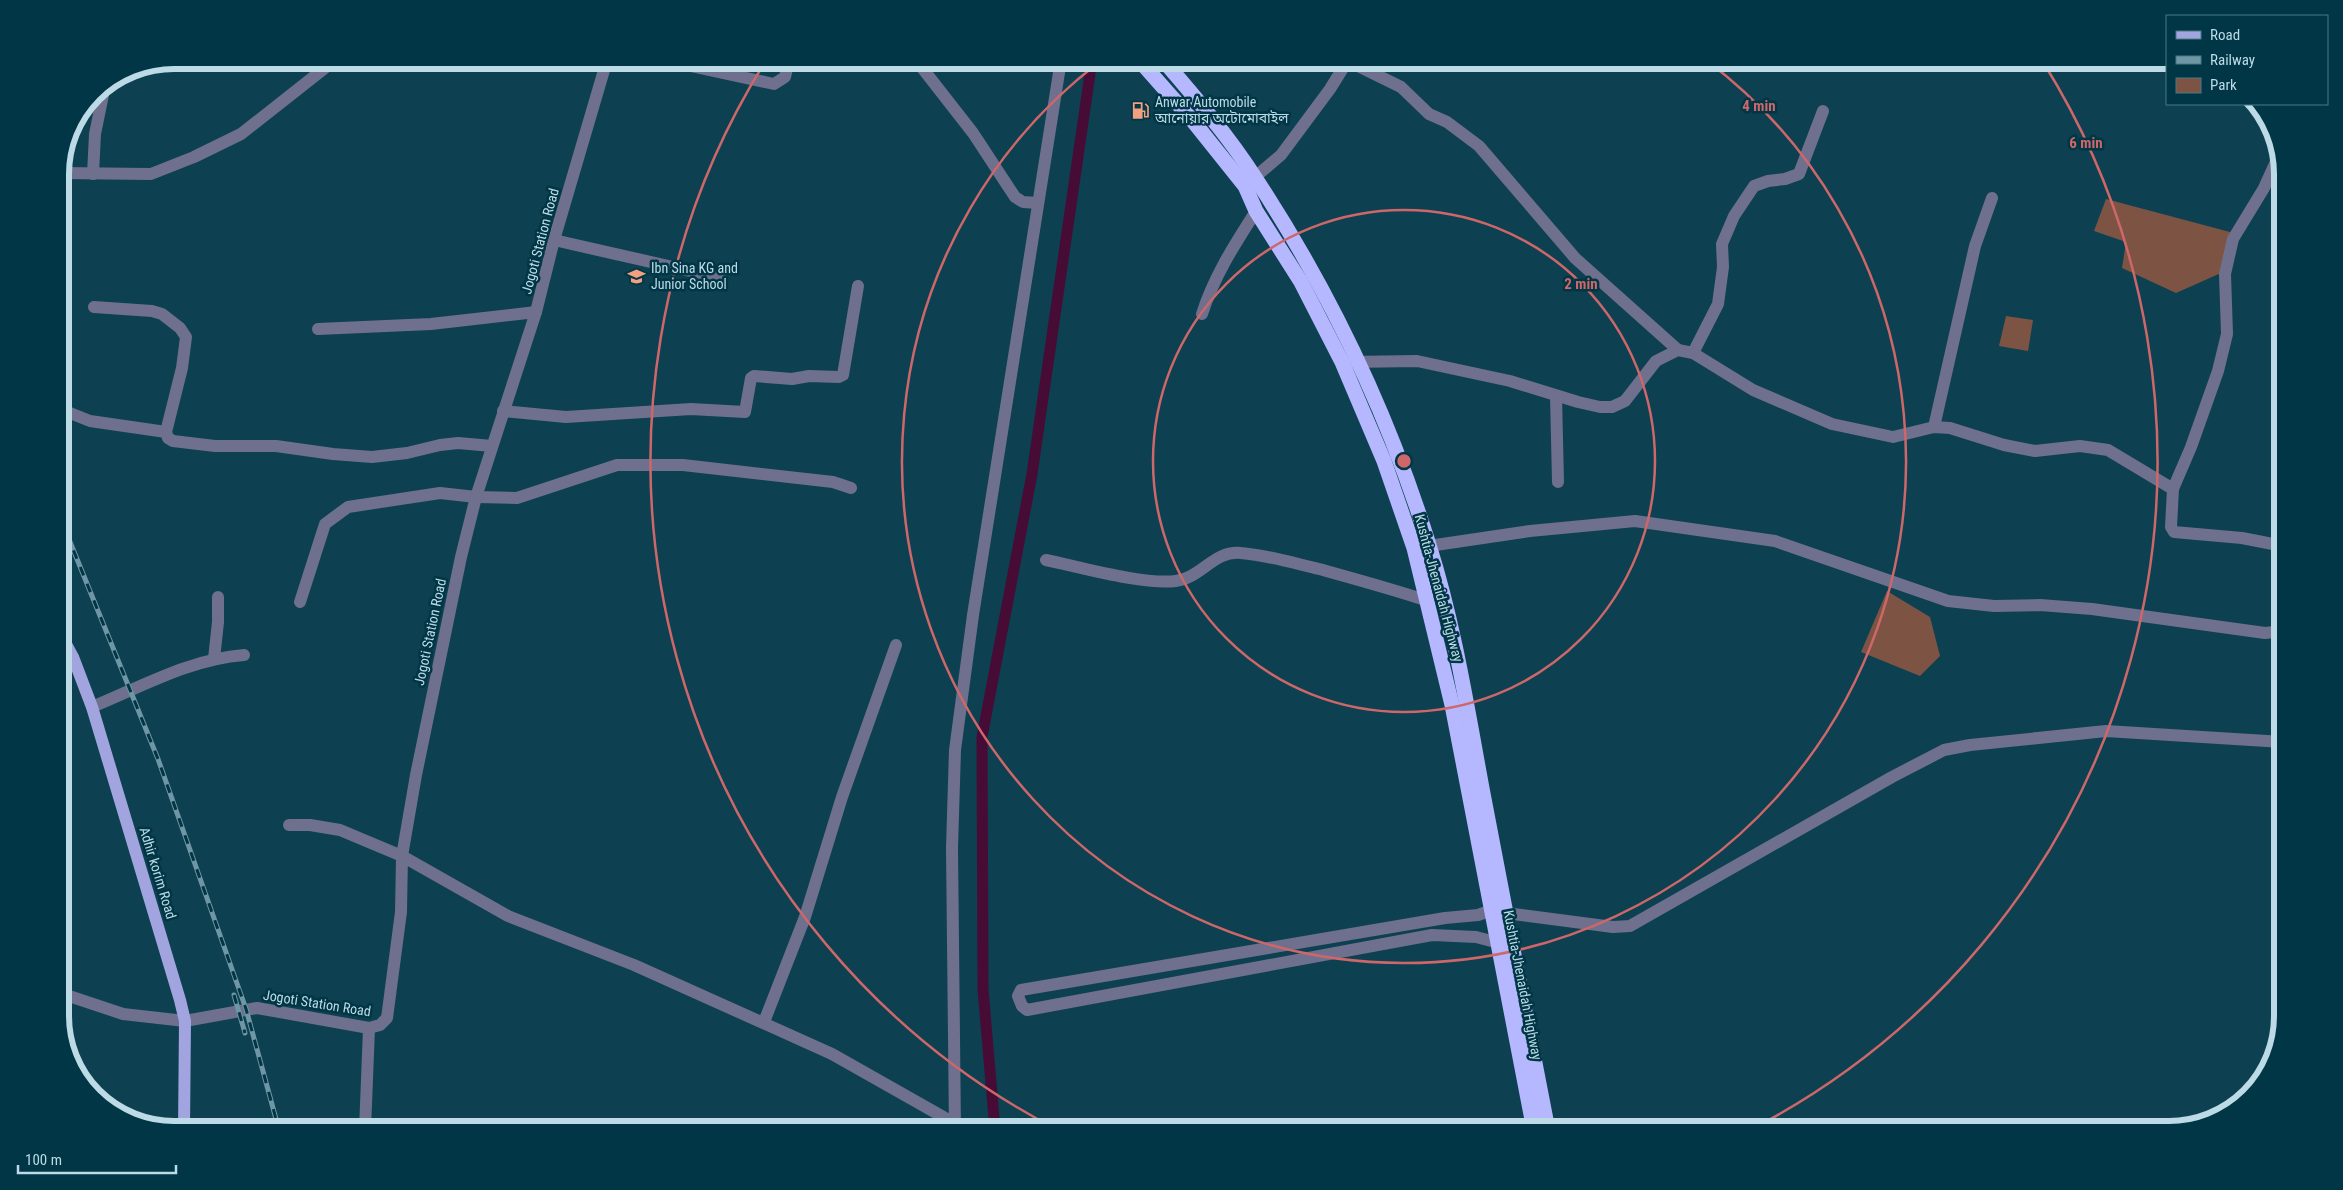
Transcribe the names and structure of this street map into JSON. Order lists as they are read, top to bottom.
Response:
{
  "streets": {
    "highway": ["Kushtia-Jhenaidah Highway"],
    "main road": ["Adhir korim Road"],
    "street": ["Jogoti Station Road"]
  },
  "crossings": [
    ["Jogoti Station Road", "Adhir korim Road"]
  ],
  "places": {
    "fuel station": ["Anwar Automobile আনোয়ার অটোমোবাইল"],
    "school or university": ["Ibn Sina KG and Junior School"]
  },
  "legend": ["Road", "Railway", "Park"],
  "scale_bar": "100 m",
  "rings": ["4 min", "6 min", "2 min"]
}
